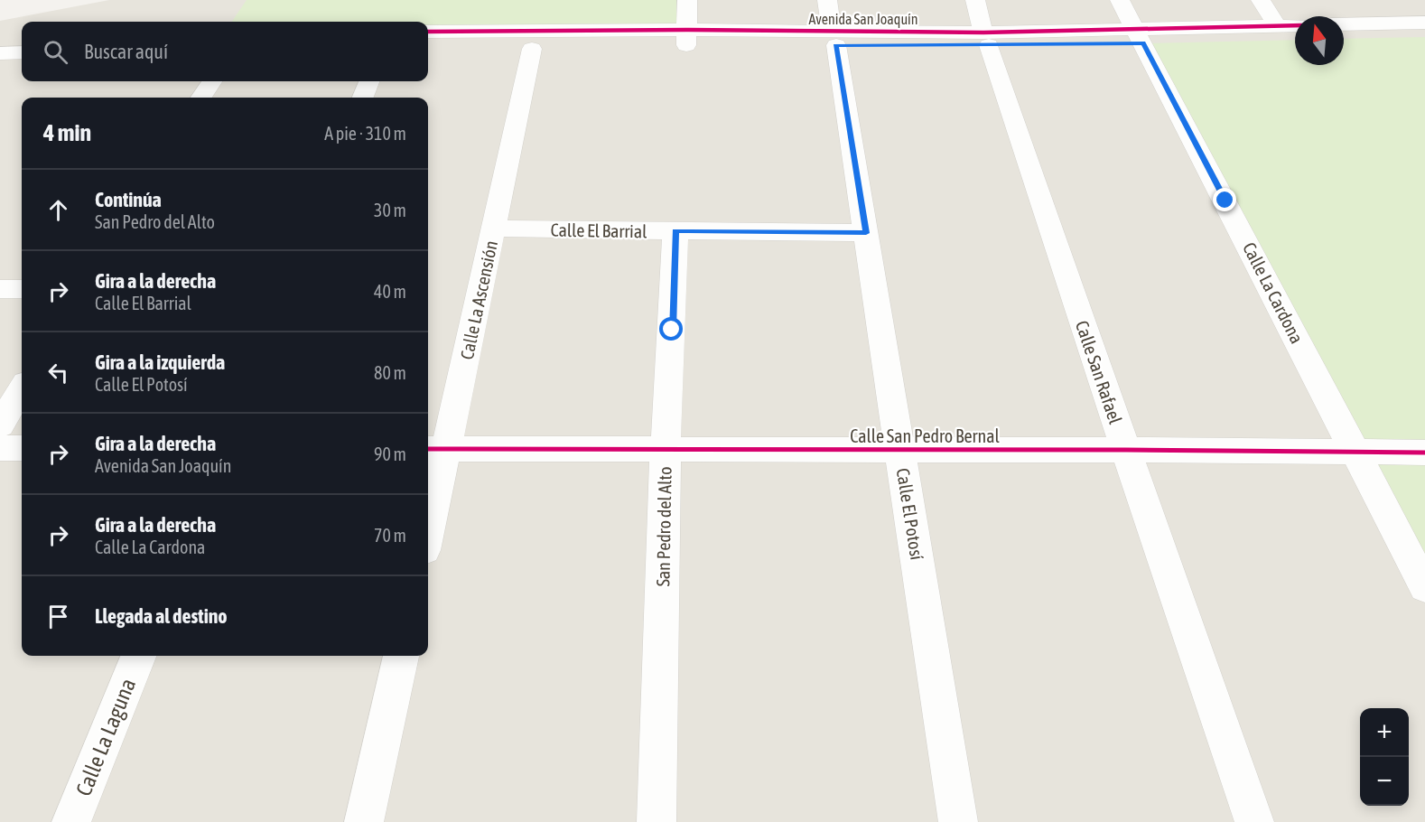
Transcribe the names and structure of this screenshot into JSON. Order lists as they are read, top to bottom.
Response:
{
  "streets": {
    "street": [
      "Avenida San Joaquín",
      "Calle El Barrial",
      "Calle La Cardona",
      "Calle La Ascensión",
      "Calle San Rafael",
      "Calle San Pedro Bernal",
      "Calle El Potosí",
      "San Pedro del Alto",
      "Calle La Laguna"
    ]
  },
  "crossings": [
    ["Avenida San Joaquín", "Calle La Cardona"],
    ["Avenida San Joaquín", "Calle La Ascensión"],
    ["Avenida San Joaquín", "Calle San Rafael"],
    ["Avenida San Joaquín", "Calle El Potosí"],
    ["Calle El Barrial", "Calle La Ascensión"],
    ["Calle El Barrial", "Calle El Potosí"],
    ["Calle El Barrial", "San Pedro del Alto"],
    ["Calle La Cardona", "Calle San Pedro Bernal"],
    ["Calle La Ascensión", "Calle San Pedro Bernal"],
    ["Calle San Rafael", "Calle San Pedro Bernal"],
    ["Calle San Pedro Bernal", "Calle El Potosí"],
    ["Calle San Pedro Bernal", "San Pedro del Alto"]
  ],
  "north": "top",
  "page": {
    "search": "Buscar aquí",
    "heading": ["4 min", "A pie · 310 m"],
    "list": [
      ["Continúa", "San Pedro del Alto", "30 m"],
      ["Gira a la derecha", "Calle El Barrial", "40 m"],
      ["Gira a la izquierda", "Calle El Potosí", "80 m"],
      ["Gira a la derecha", "Avenida San Joaquín", "90 m"],
      ["Gira a la derecha", "Calle La Cardona", "70 m"],
      "Llegada al destino"
    ],
    "map_buttons": ["+", "−"]
  }
}
